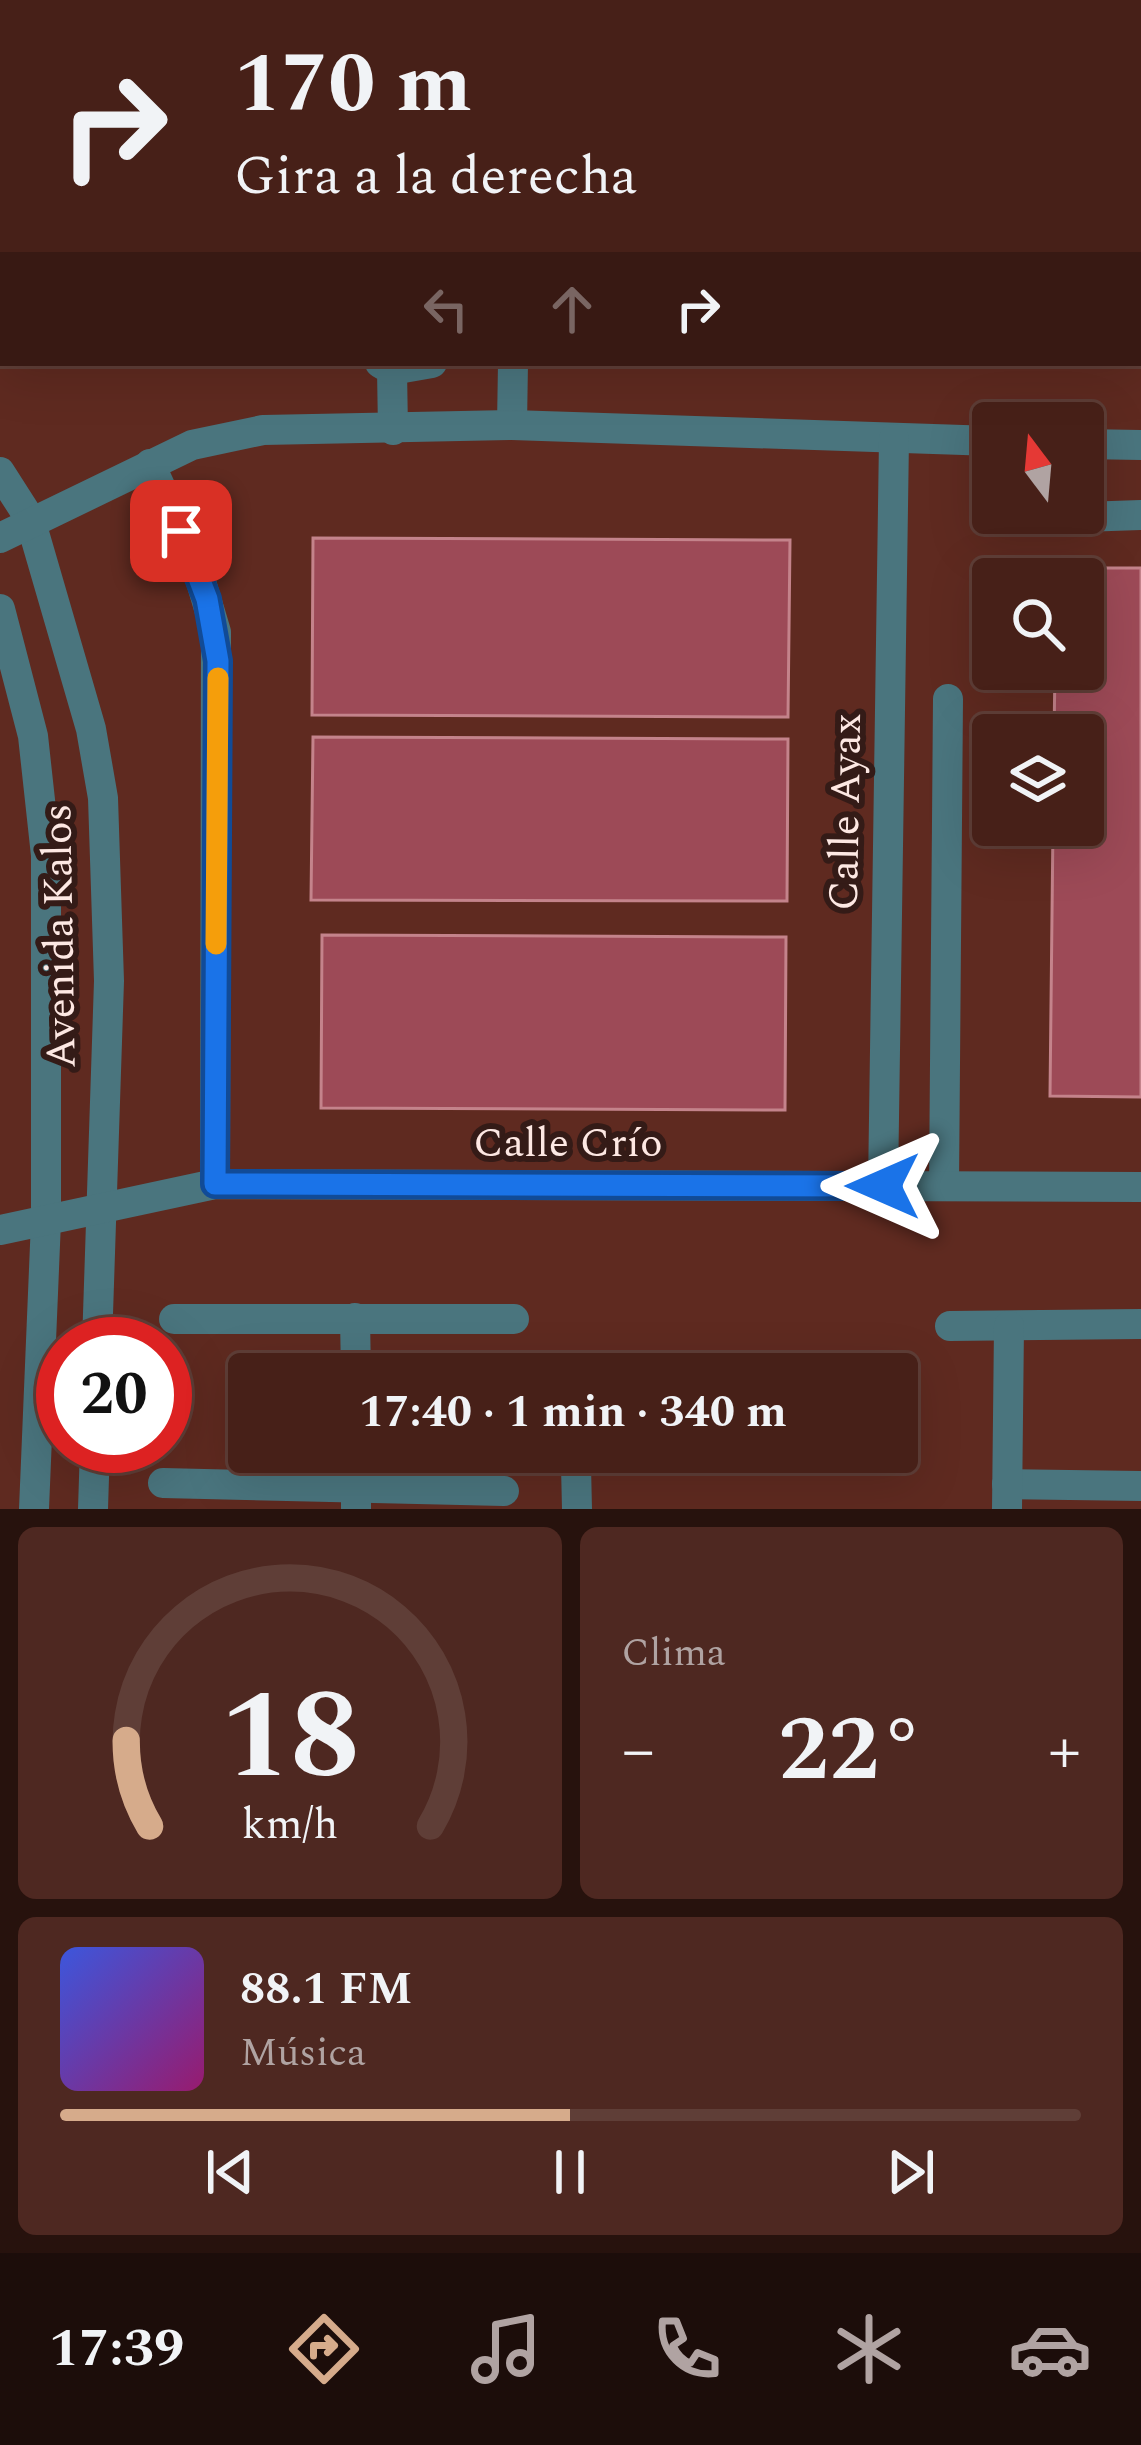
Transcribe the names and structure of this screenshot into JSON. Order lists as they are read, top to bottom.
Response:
{
  "streets": {
    "street": ["Calle Ayax", "Avenida Kalos", "Calle Crío"]
  },
  "crossings": [
    ["Calle Ayax", "Calle Crío"],
    ["Avenida Kalos", "Calle Crío"]
  ],
  "north": "top",
  "page": {
    "turn": ["170 m", "Gira a la derecha"],
    "limit": "20",
    "trip": "17:40 · 1 min · 340 m",
    "tile": "Clima",
    "heat": ["−", "22°", "+"],
    "song": ["88.1 FM", "Música"],
    "tabs": "17:39",
    "gauge": ["18", "km/h"]
  }
}
